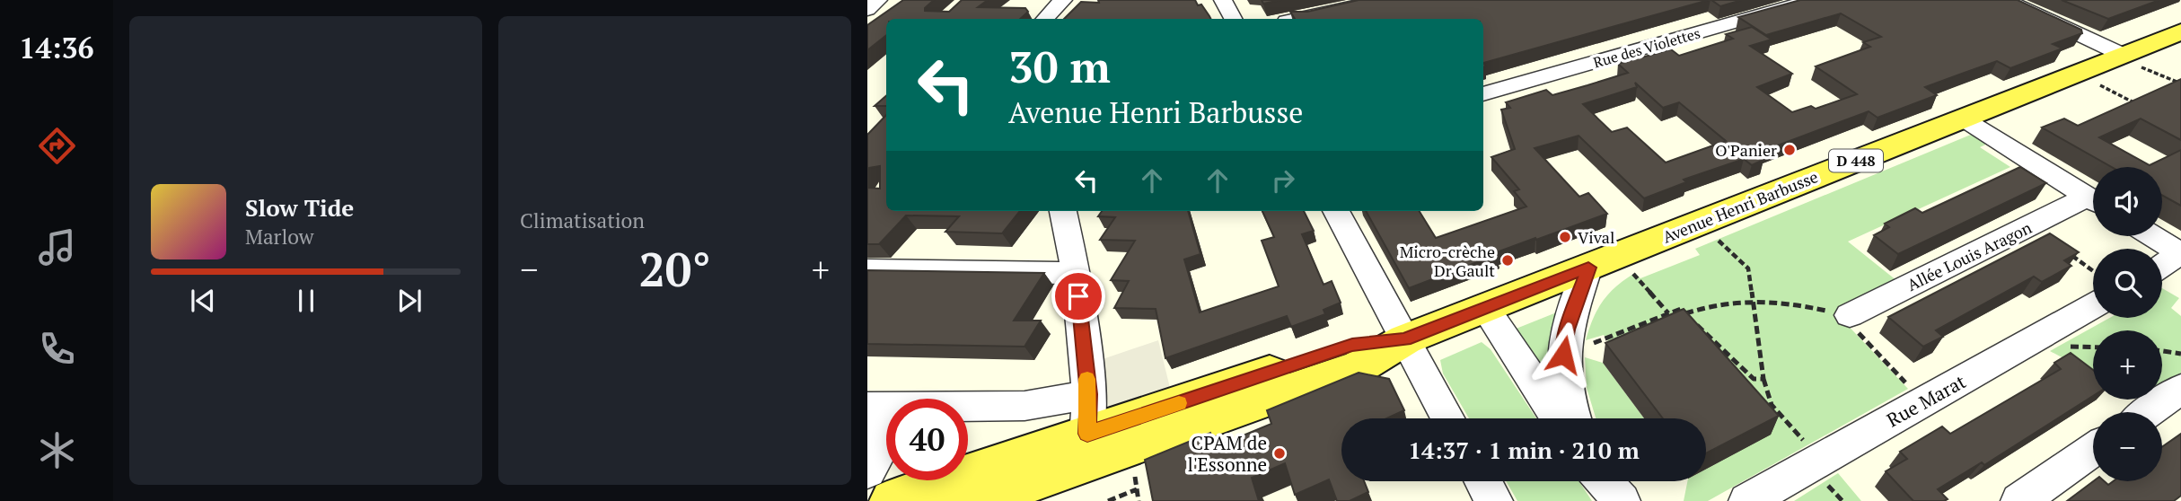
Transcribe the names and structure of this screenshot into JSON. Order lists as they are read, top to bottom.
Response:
{
  "streets": {
    "main road": ["D 448", "Avenue Henri Barbusse"],
    "street": ["Rue des Violettes", "Allée Louis Aragon", "Rue Marat"]
  },
  "places": [
    "O'Panier",
    "Vival",
    "Micro-crèche Dr Gault",
    "CPAM de l'Essonne"
  ],
  "page": {
    "tabs": "14:36",
    "tile": "Climatisation",
    "turn": ["30 m", "Avenue Henri Barbusse"],
    "map_buttons": ["+", "−"],
    "song": ["Slow Tide", "Marlow"],
    "heat": ["−", "20°", "+"],
    "limit": "40",
    "trip": "14:37 · 1 min · 210 m"
  }
}
